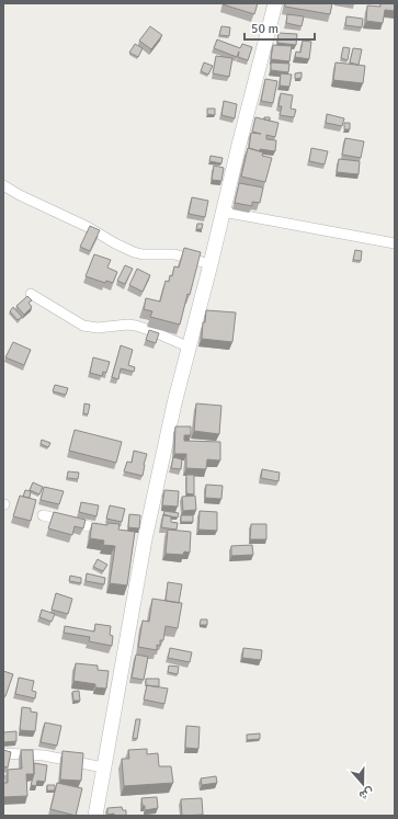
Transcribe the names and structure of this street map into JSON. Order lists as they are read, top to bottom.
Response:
{
  "scale_bar": "50 m",
  "north": "bottom"
}
